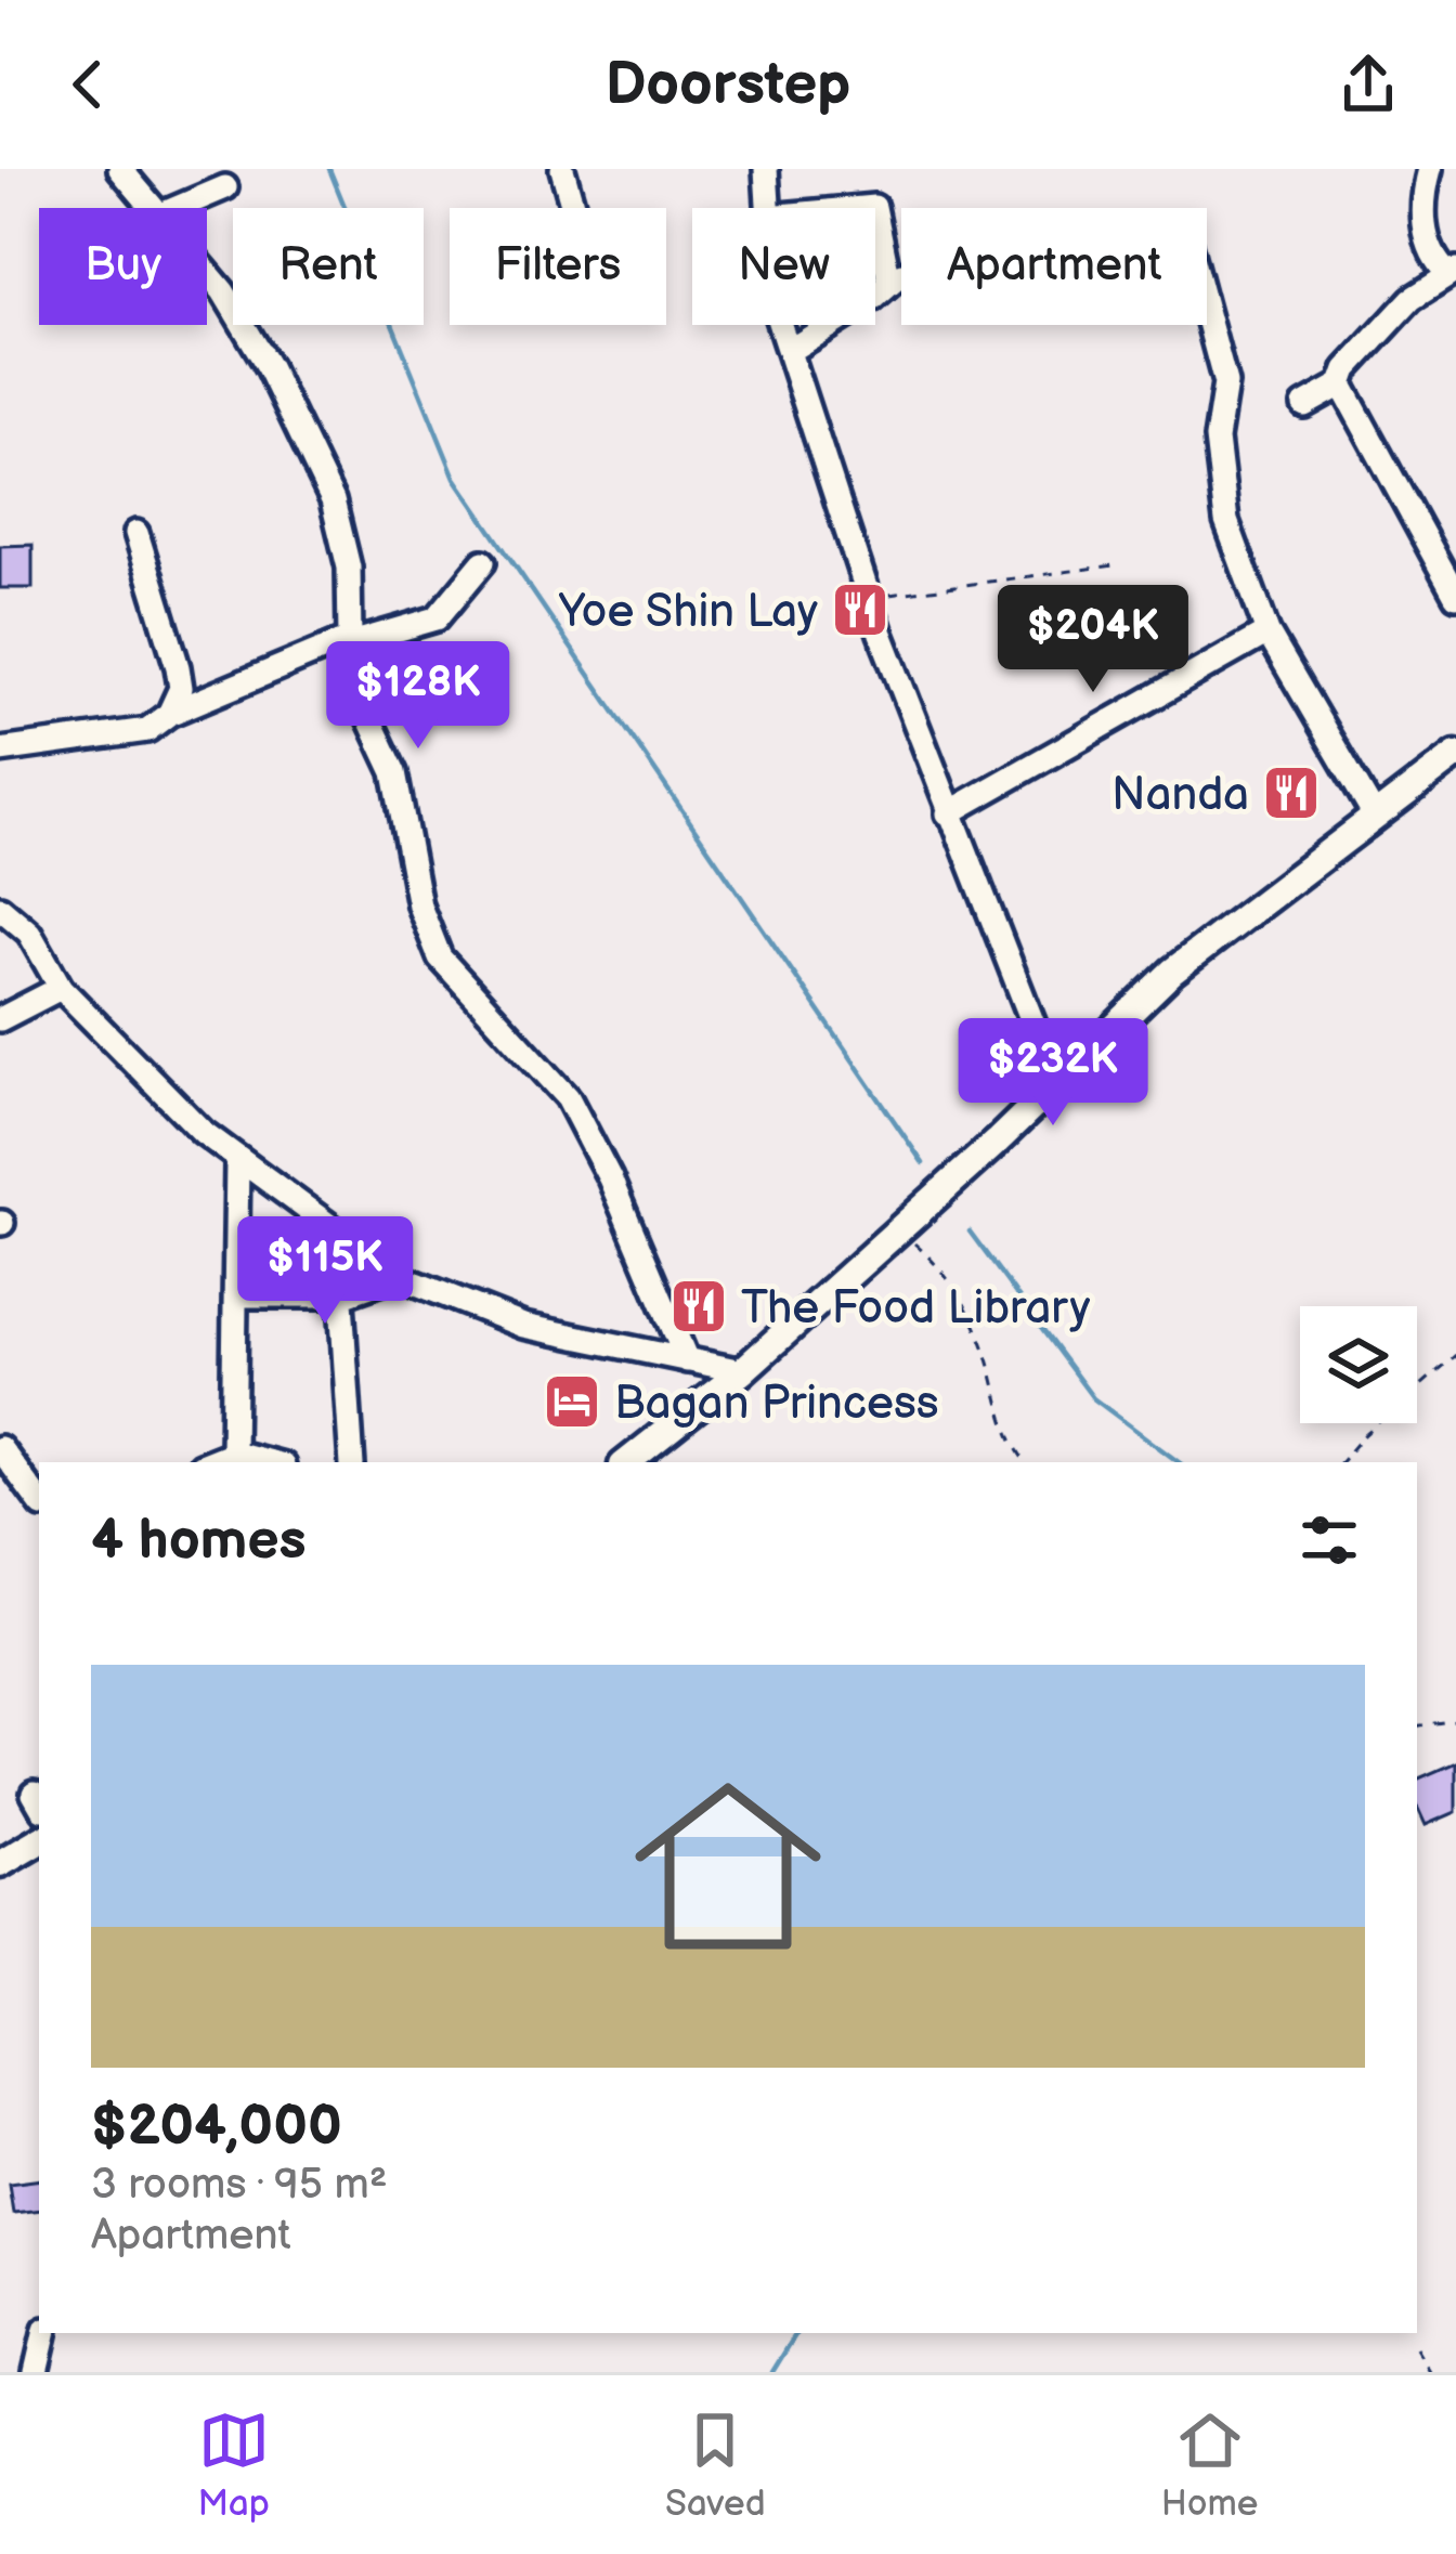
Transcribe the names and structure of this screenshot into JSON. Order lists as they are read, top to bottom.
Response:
{
  "places": {
    "restaurant": ["Yoe Shin Lay", "Nanda", "The Food Library"],
    "hotel": ["Bagan Princess"]
  },
  "page": {
    "header": "Doorstep",
    "chip": [
      "Buy",
      "Rent",
      "Filters",
      "New",
      "Apartment"
    ],
    "price": [
      "$204K",
      "$128K",
      "$232K",
      "$115K"
    ],
    "heading": "4 homes",
    "list": [
      {
        "name": "$204,000",
        "note": "3 rooms · 95 m² · Apartment"
      }
    ],
    "tabs": ["Map", "Saved", "Home"]
  }
}
